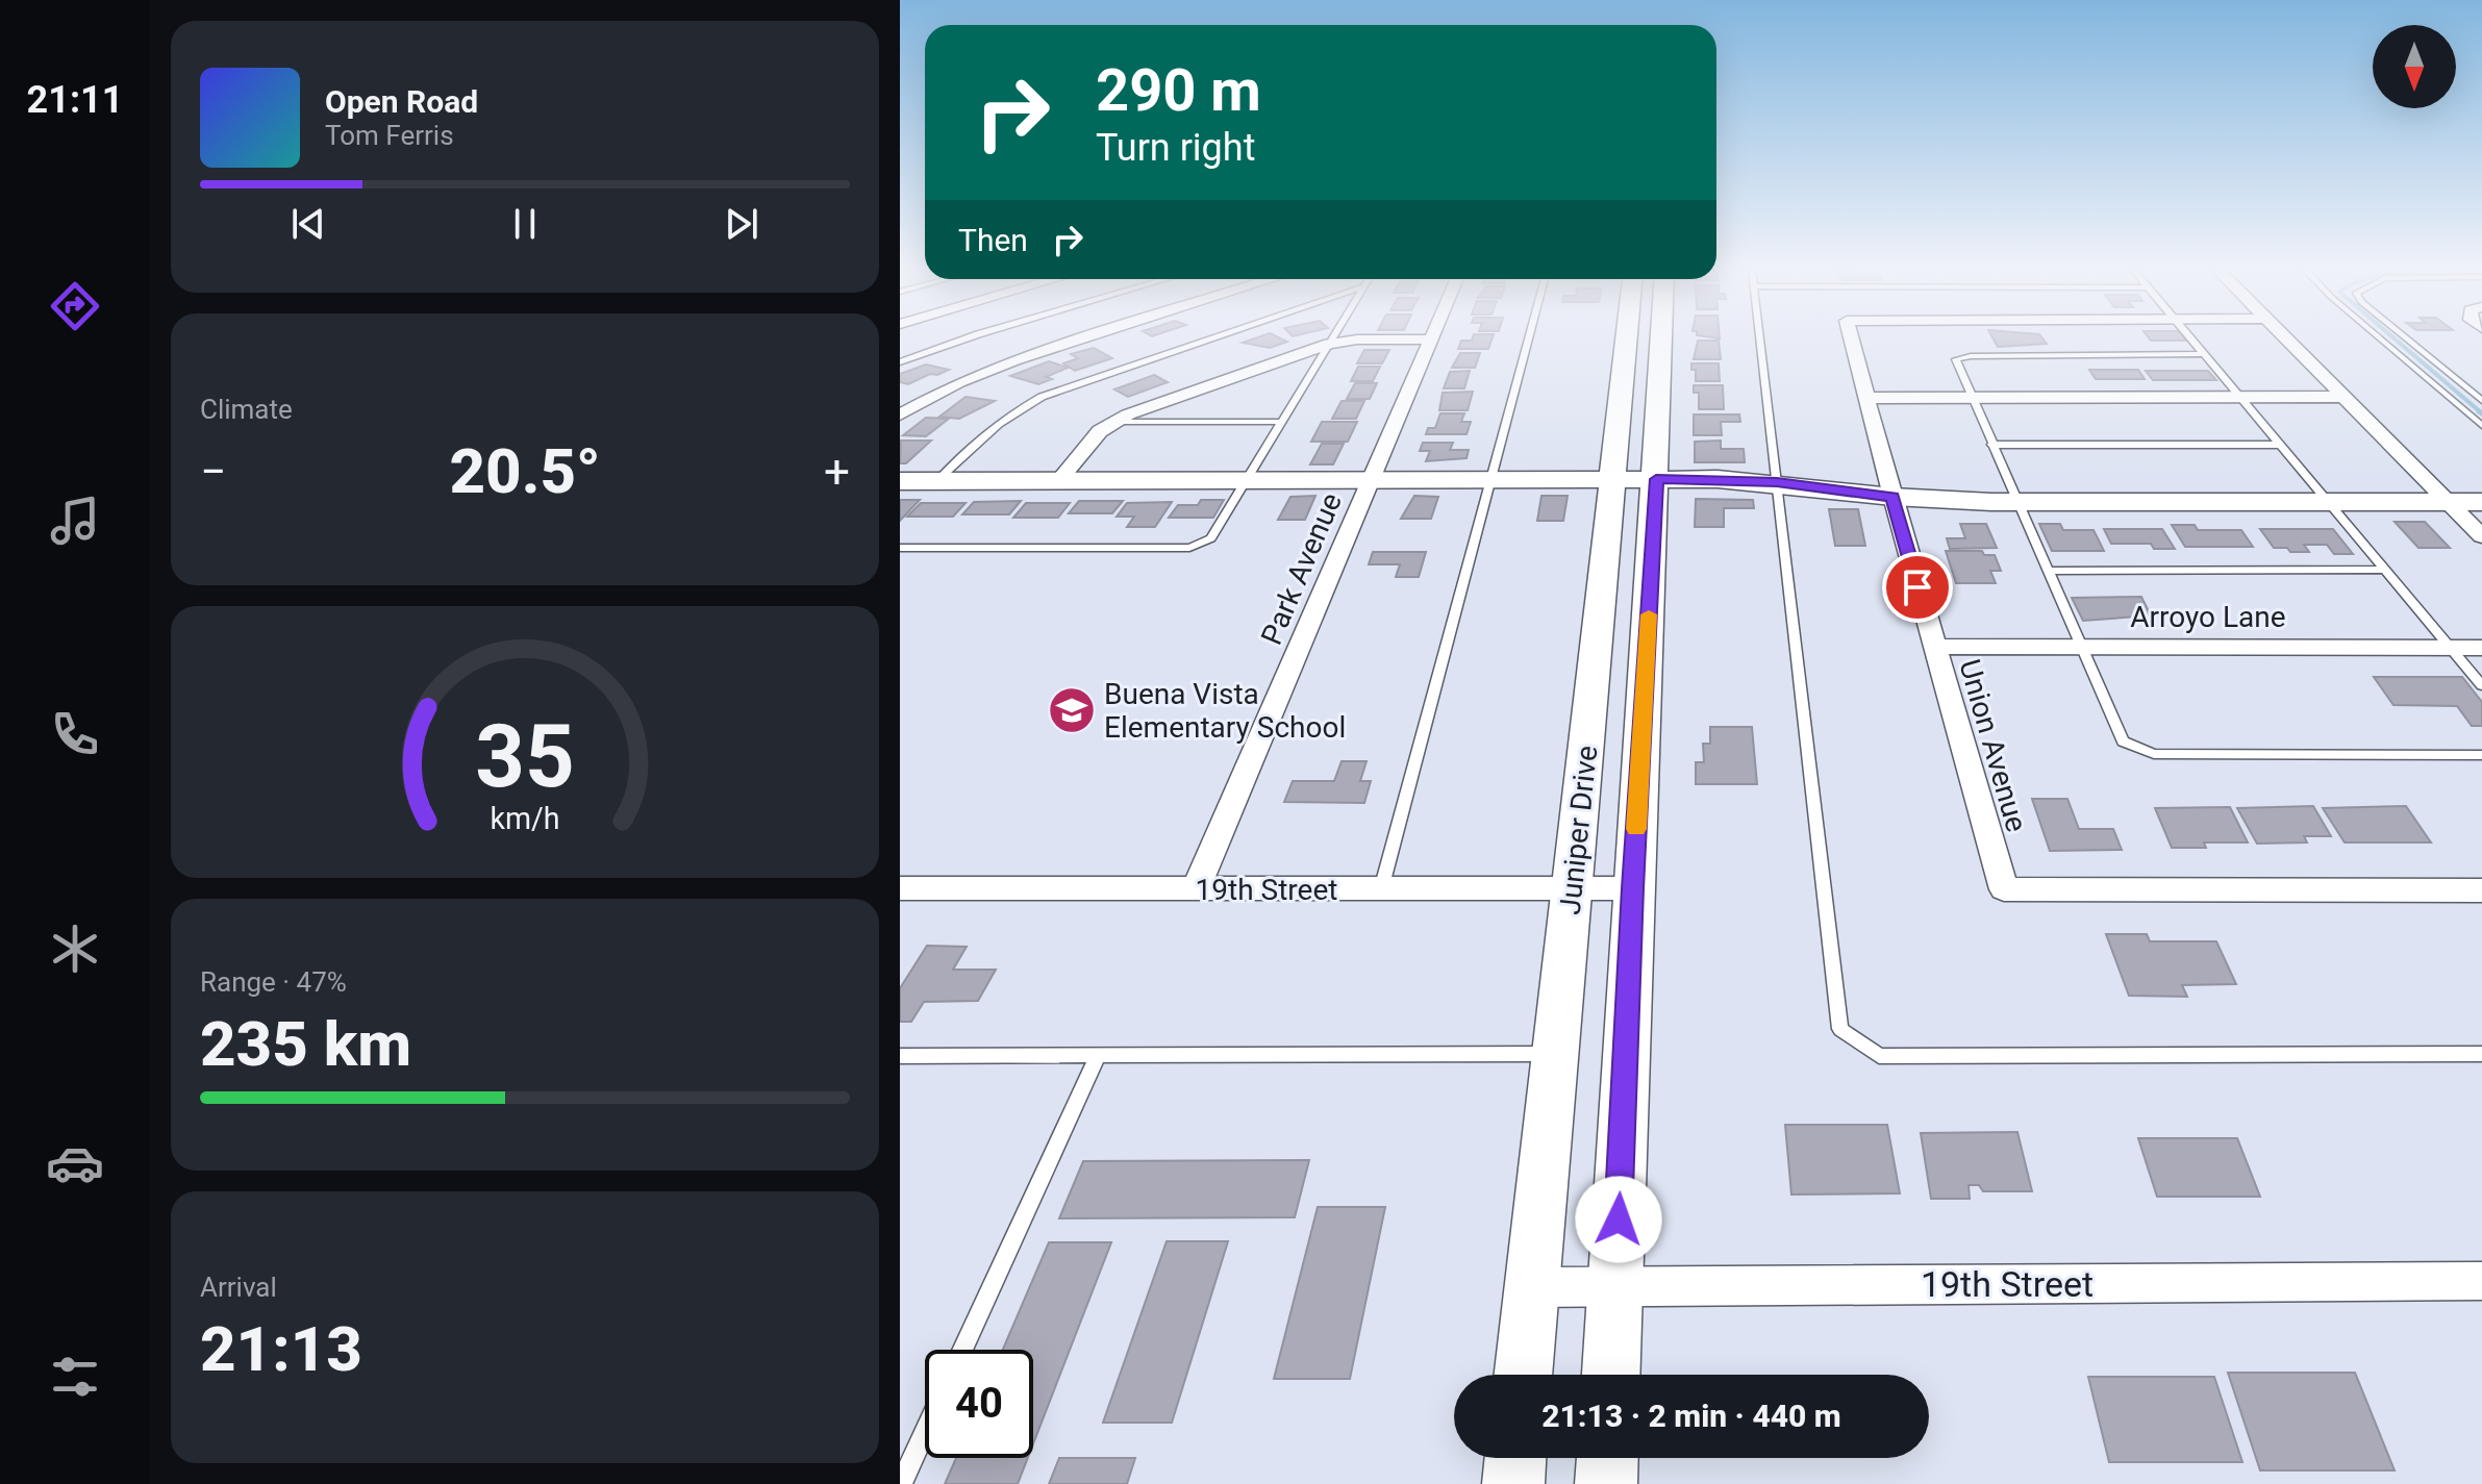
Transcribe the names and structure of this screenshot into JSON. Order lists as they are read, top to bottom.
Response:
{
  "streets": {
    "street": [
      "Park Avenue",
      "Arroyo Lane",
      "Union Avenue",
      "Juniper Drive",
      "19th Street"
    ]
  },
  "crossings": [
    ["Park Avenue", "19th Street"],
    ["Arroyo Lane", "Union Avenue"],
    ["Juniper Drive", "19th Street"]
  ],
  "places": {
    "school or university": ["Buena Vista Elementary School"]
  },
  "north": "bottom",
  "page": {
    "tabs": "21:11",
    "turn": ["290 m", "Turn right"],
    "song": ["Open Road", "Tom Ferris"],
    "then": "Then",
    "tile": [
      "Climate",
      ["Range · 47%", "235 km"],
      ["Arrival", "21:13"]
    ],
    "heat": ["−", "20.5°", "+"],
    "limit": "40",
    "trip": "21:13 · 2 min · 440 m",
    "gauge": ["35", "km/h"]
  }
}
